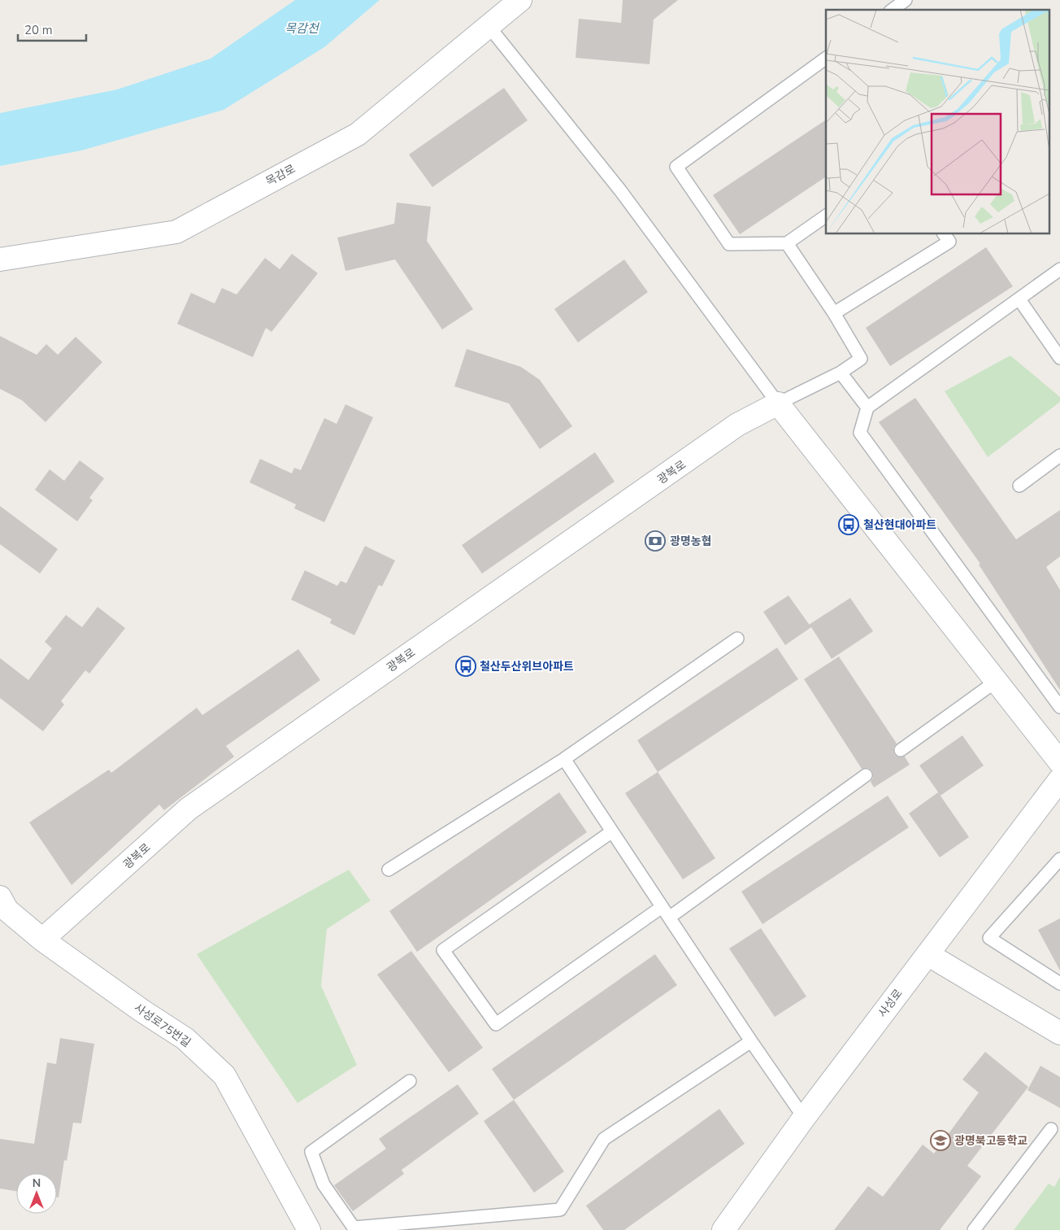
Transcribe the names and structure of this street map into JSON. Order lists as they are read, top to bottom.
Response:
{
  "streets": {
    "street": [
      "목감로",
      "광복로",
      "사성로",
      "사성로75번길"
    ]
  },
  "crossings": [
    ["광복로", "사성로75번길"]
  ],
  "water": ["목감천"],
  "places": {
    "bus stop": ["철산현대아파트", "철산두산위브아파트"],
    "bank": ["광명농협"],
    "school or university": ["광명북고등학교"]
  },
  "scale_bar": "20 m",
  "north": "top"
}
